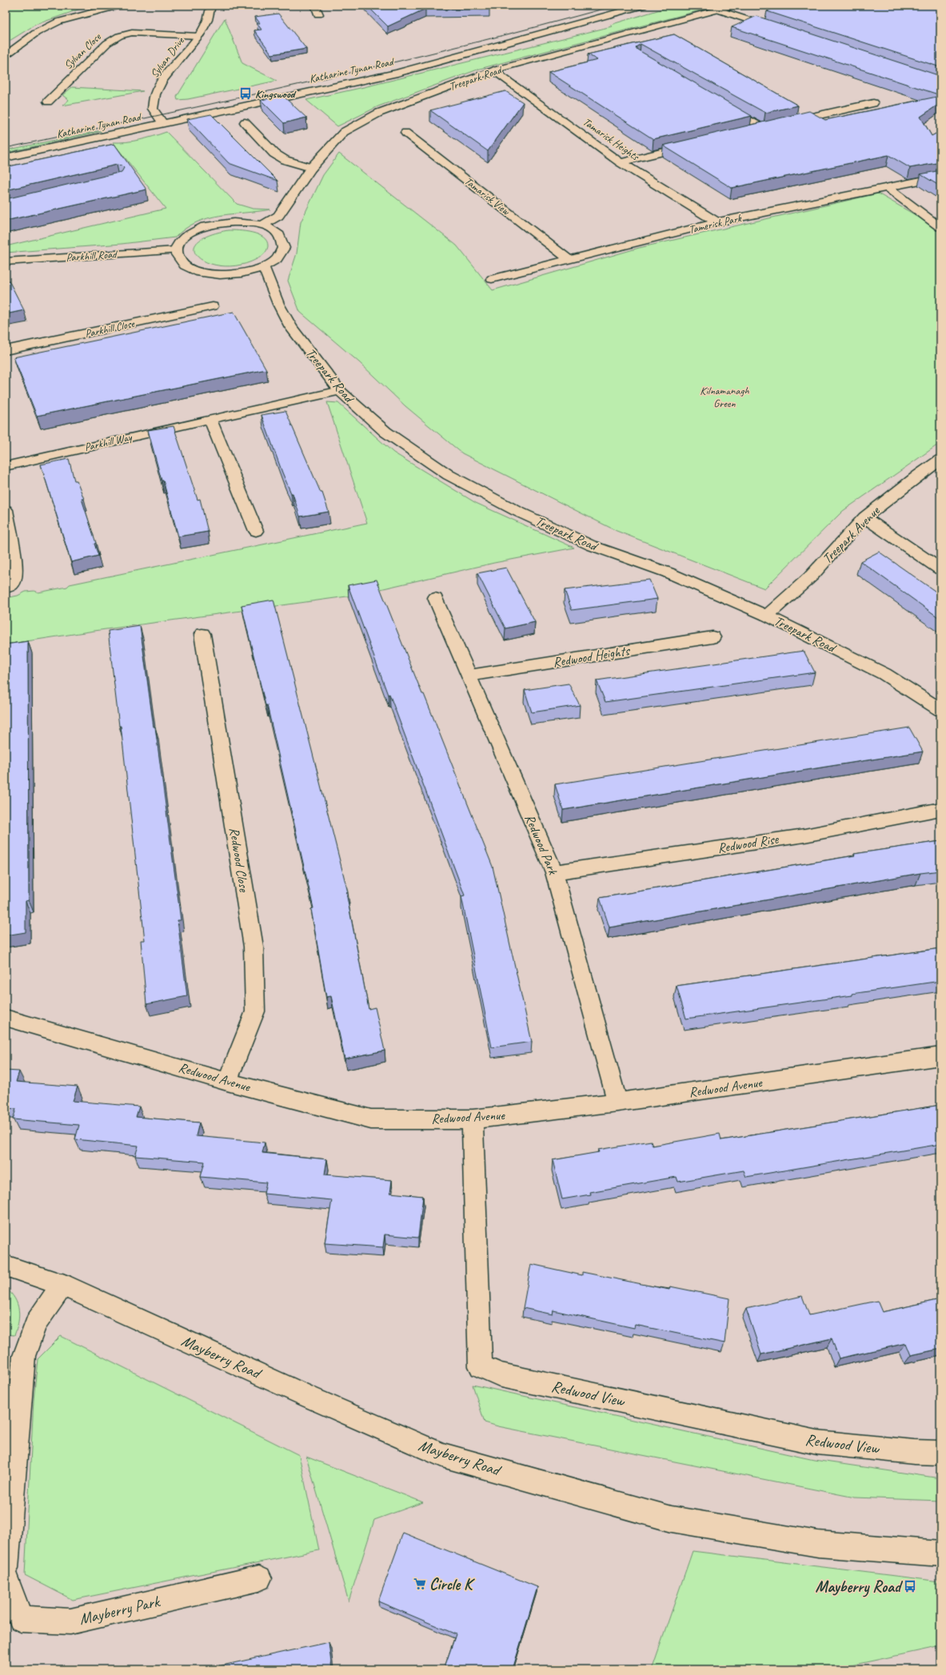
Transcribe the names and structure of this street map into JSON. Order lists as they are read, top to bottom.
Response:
{
  "streets": {
    "street": [
      "Sylvan Close",
      "Sylvan Drive",
      "Katharine Tynan Road",
      "Treepark Road",
      "Tamarisk Heights",
      "Tamarisk View",
      "Tamerisk Park",
      "Parkhill Road",
      "Parkhill Close",
      "Parkhill Way",
      "Treepark Avenue",
      "Redwood Heights",
      "Redwood Rise",
      "Redwood Park",
      "Redwood Close",
      "Redwood Avenue",
      "Mayberry Road",
      "Redwood View",
      "Mayberry Park"
    ]
  },
  "crossings": [
    ["Sylvan Close", "Sylvan Drive"],
    ["Sylvan Drive", "Katharine Tynan Road"],
    ["Treepark Road", "Tamarisk Heights"],
    ["Treepark Road", "Parkhill Way"],
    ["Treepark Road", "Treepark Avenue"],
    ["Tamarisk Heights", "Tamerisk Park"],
    ["Tamarisk View", "Tamerisk Park"],
    ["Redwood Heights", "Redwood Park"],
    ["Redwood Rise", "Redwood Park"],
    ["Redwood Park", "Redwood Avenue"],
    ["Redwood Close", "Redwood Avenue"],
    ["Redwood Avenue", "Redwood View"]
  ],
  "parks": ["Kilnamanagh Green"],
  "places": {
    "bus stop": ["Kingswood", "Mayberry Road"],
    "supermarket": ["Circle K"]
  }
}
